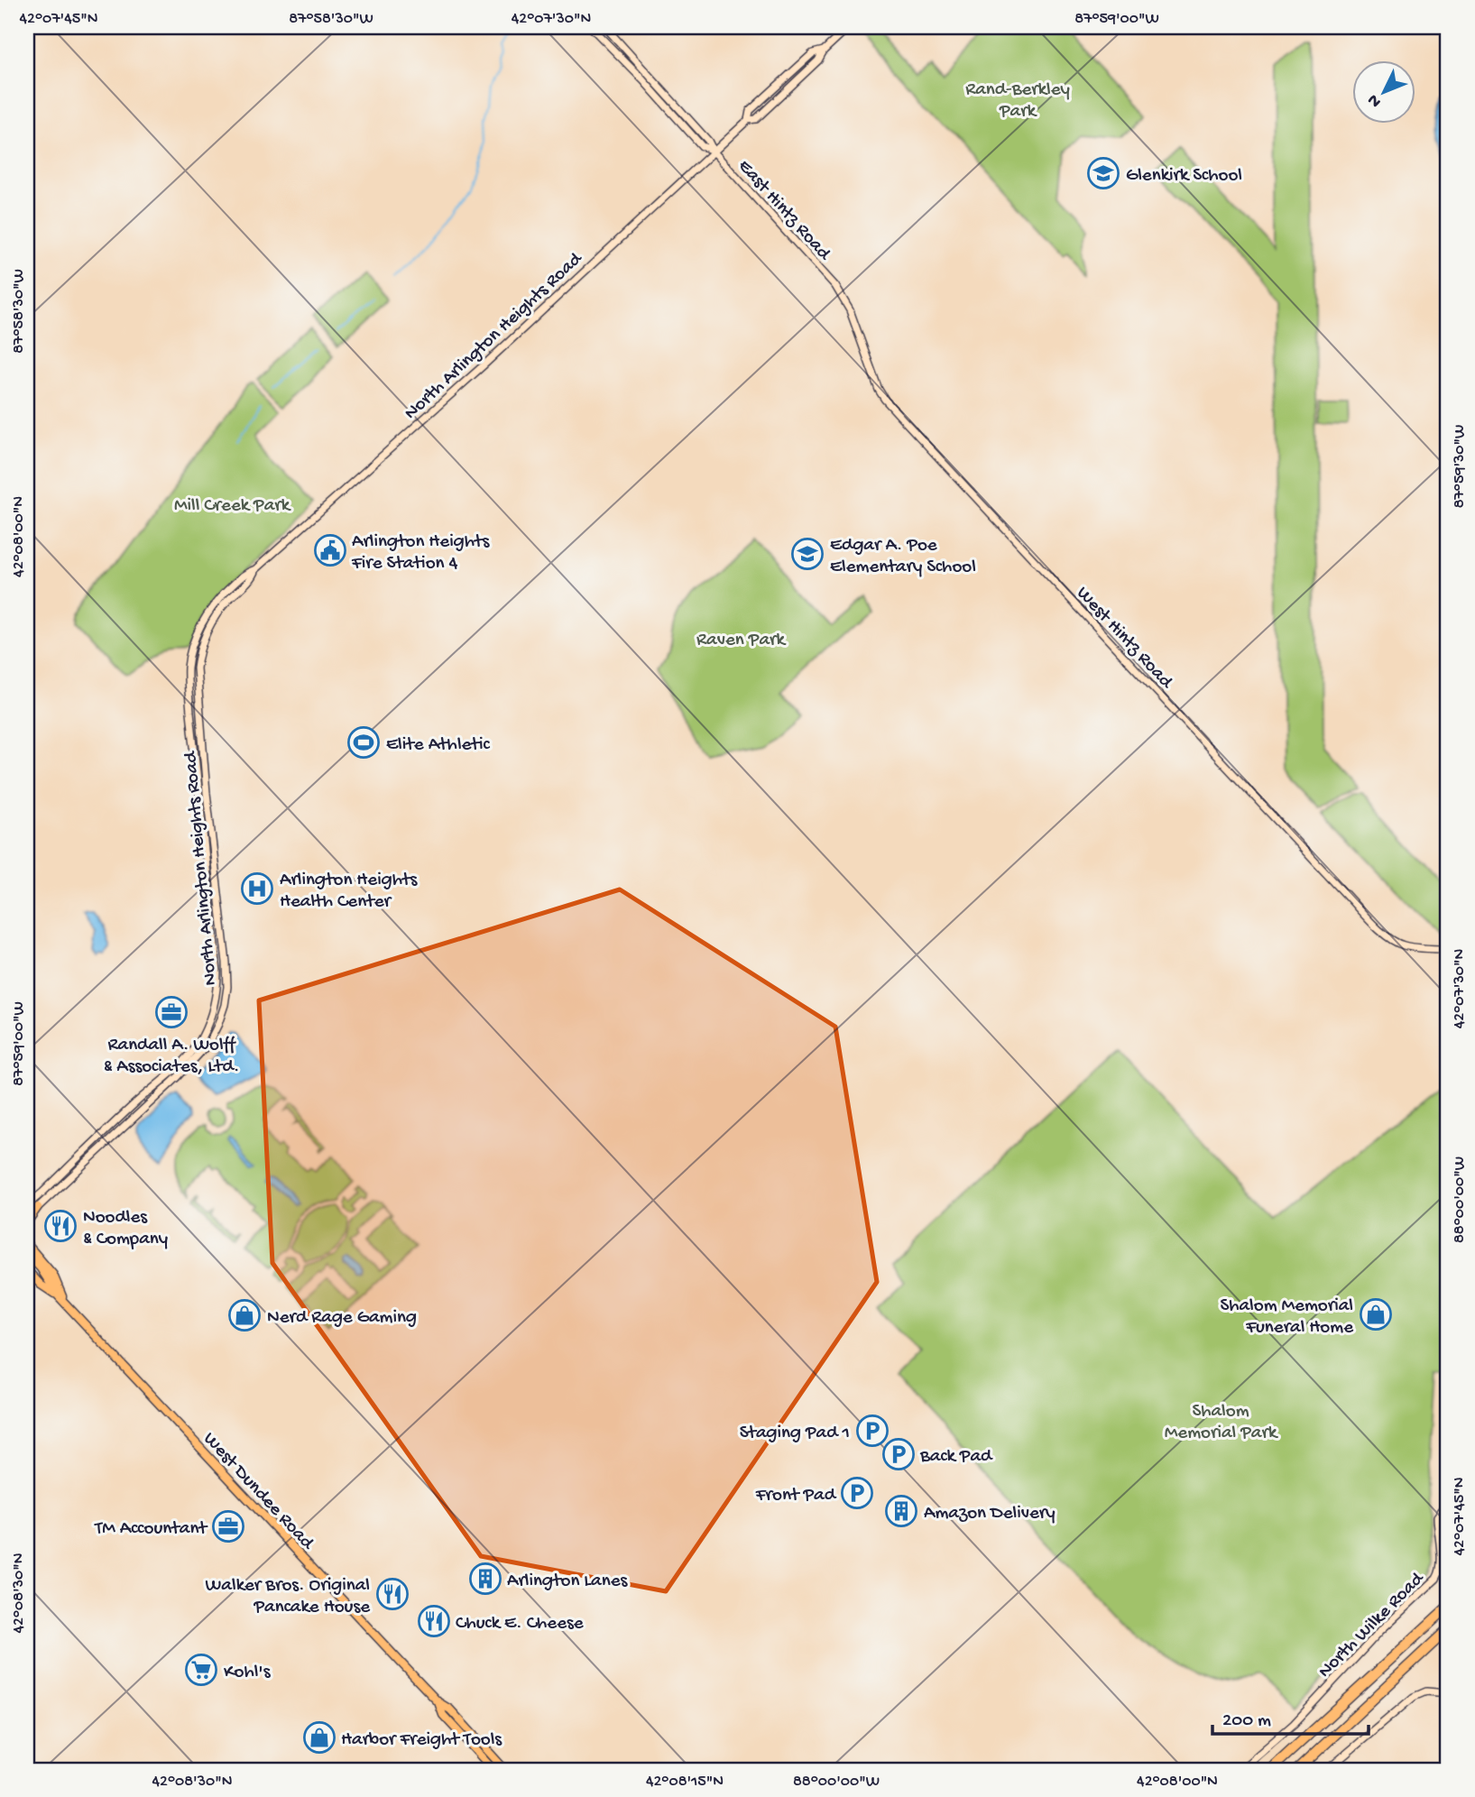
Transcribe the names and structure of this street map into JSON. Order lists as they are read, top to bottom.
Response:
{
  "streets": {
    "main road": [
      "East Hintz Road",
      "North Arlington Heights Road",
      "West Hintz Road",
      "West Dundee Road",
      "North Wilke Road"
    ]
  },
  "crossings": [
    ["East Hintz Road", "North Arlington Heights Road"],
    ["East Hintz Road", "West Hintz Road"]
  ],
  "parks": [
    "Rand-Berkley Park",
    "Mill Creek Park",
    "Raven Park",
    "Shalom Memorial Park"
  ],
  "places": {
    "school or university": ["Glenkirk School", "Edgar A. Poe Elementary School"],
    "public building": ["Arlington Heights Fire Station 4"],
    "sports": ["Elite Athletic"],
    "hospital": ["Arlington Heights Health Center"],
    "office": ["Randall A. Wolff & Associates, Ltd.", "TM Accountant"],
    "restaurant": ["Noodles & Company", "Walker Bros. Original Pancake House", "Chuck E. Cheese"],
    "shop": ["Shalom Memorial Funeral Home", "Nerd Rage Gaming", "Harbor Freight Tools"],
    "parking": ["Staging Pad 1", "Back Pad", "Front Pad"],
    "building": ["Amazon Delivery", "Arlington Lanes"],
    "supermarket": ["Kohl's"]
  },
  "scale_bar": "200 m",
  "north": "bottom left",
  "coordinates": [
    "42°07'45\"N",
    "87°58'30\"W",
    "42°07'30\"N",
    "87°59'00\"W",
    "87°59'30\"W",
    "42°08'00\"N",
    "88°00'00\"W",
    "42°08'30\"N",
    "42°08'15\"N"
  ]
}
